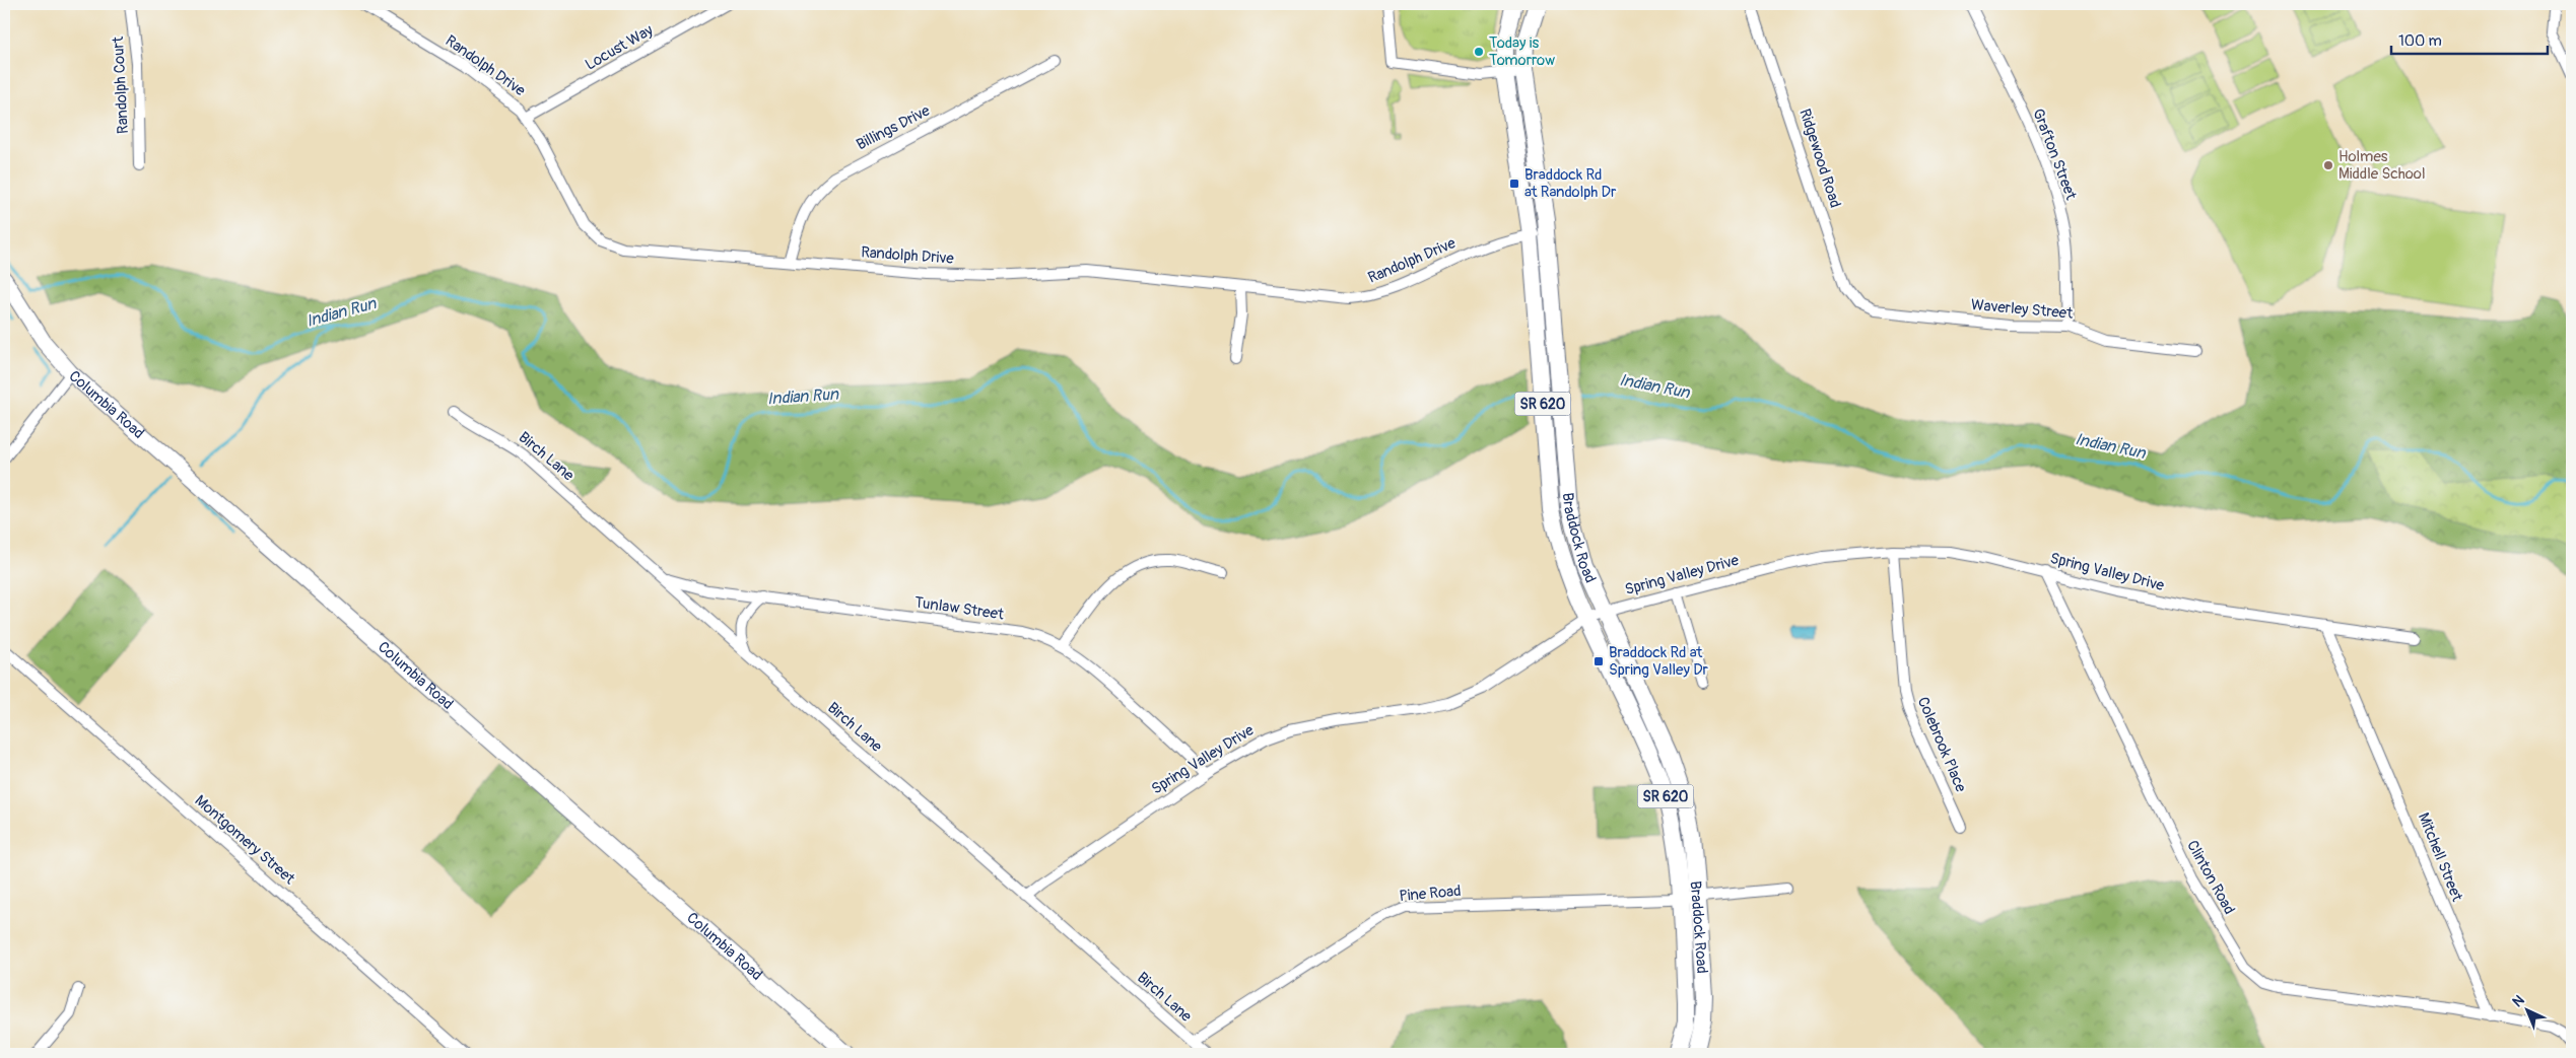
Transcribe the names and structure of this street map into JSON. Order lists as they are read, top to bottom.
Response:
{
  "streets": {
    "main road": ["SR 620", "Braddock Road"],
    "street": [
      "Locust Way",
      "Randolph Drive",
      "Randolph Court",
      "Billings Drive",
      "Grafton Street",
      "Ridgewood Road",
      "Waverley Street",
      "Columbia Road",
      "Birch Lane",
      "Spring Valley Drive",
      "Tunlaw Street",
      "Colebrook Place",
      "Montgomery Street",
      "Mitchell Street",
      "Clinton Road",
      "Pine Road"
    ]
  },
  "crossings": [
    ["Locust Way", "Randolph Drive"],
    ["Randolph Drive", "Billings Drive"],
    ["Randolph Drive", "Braddock Road"],
    ["Grafton Street", "Waverley Street"],
    ["Ridgewood Road", "Waverley Street"],
    ["Birch Lane", "Spring Valley Drive"],
    ["Birch Lane", "Tunlaw Street"],
    ["Birch Lane", "Pine Road"],
    ["Braddock Road", "Spring Valley Drive"],
    ["Braddock Road", "Pine Road"],
    ["Spring Valley Drive", "Tunlaw Street"],
    ["Spring Valley Drive", "Colebrook Place"],
    ["Spring Valley Drive", "Mitchell Street"],
    ["Spring Valley Drive", "Clinton Road"],
    ["Mitchell Street", "Clinton Road"]
  ],
  "water": ["Indian Run"],
  "places": {
    "other": ["Today is Tomorrow", "Holmes Middle School"],
    "transit": ["Braddock Rd at Randolph Dr", "Braddock Rd at Spring Valley Dr"]
  },
  "scale_bar": "100 m",
  "north": "top left"
}
